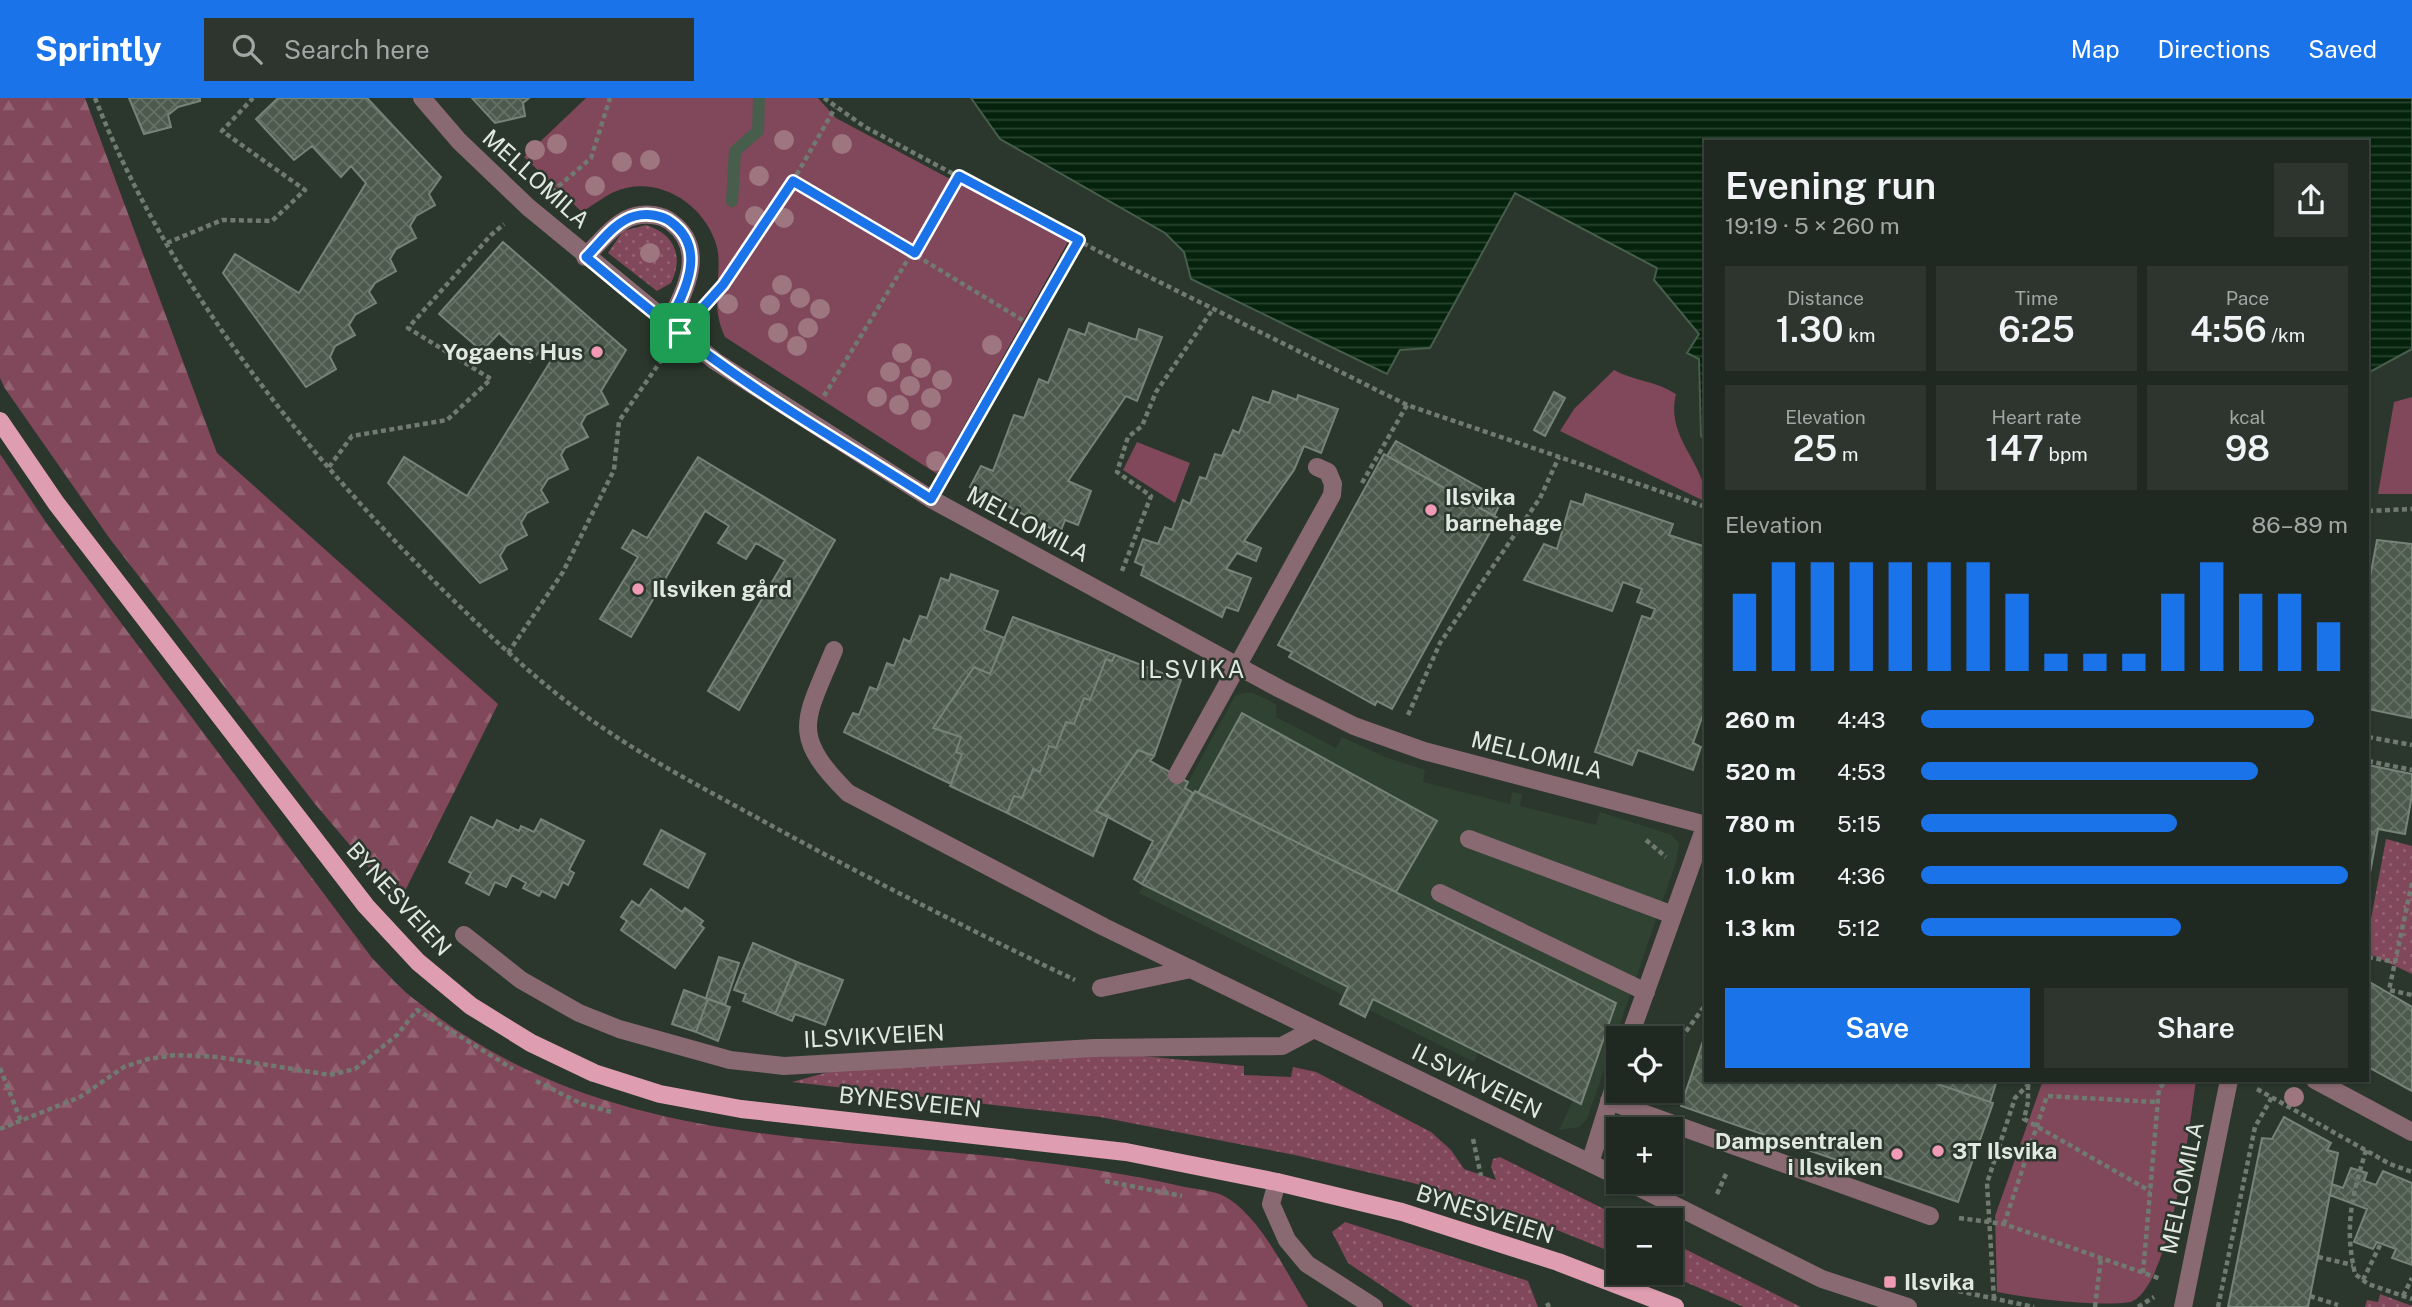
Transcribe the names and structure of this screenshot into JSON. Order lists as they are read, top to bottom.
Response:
{
  "streets": {
    "main road": ["BYNESVEIEN"],
    "street": ["MELLOMILA", "ILSVIKVEIEN"]
  },
  "districts": ["ILSVIKA"],
  "places": {
    "other": [
      "Yogaens Hus",
      "Ilsvika barnehage",
      "Ilsviken gård",
      "3T Ilsvika",
      "Dampsentralen i Ilsviken"
    ],
    "transit": ["Ilsvika"]
  },
  "page": {
    "header": "Sprintly",
    "search": "Search here",
    "nav": ["Map", "Directions", "Saved"],
    "heading": ["Evening run", "19:19 · 5 × 260 m"],
    "stats": [
      ["Distance", "1.30 km"],
      ["Time", "6:25"],
      ["Pace", "4:56 /km"],
      ["Elevation", "25 m"],
      ["Heart rate", "147 bpm"],
      ["kcal", "98"]
    ],
    "chart": ["Elevation", "86–89 m"],
    "list": [
      {
        "name": "260 m",
        "note": "4:43"
      },
      {
        "name": "520 m",
        "note": "4:53"
      },
      {
        "name": "780 m",
        "note": "5:15"
      },
      {
        "name": "1.0 km",
        "note": "4:36"
      },
      {
        "name": "1.3 km",
        "note": "5:12"
      }
    ],
    "buttons": ["Save", "Share"],
    "map_buttons": ["+", "−"]
  }
}
